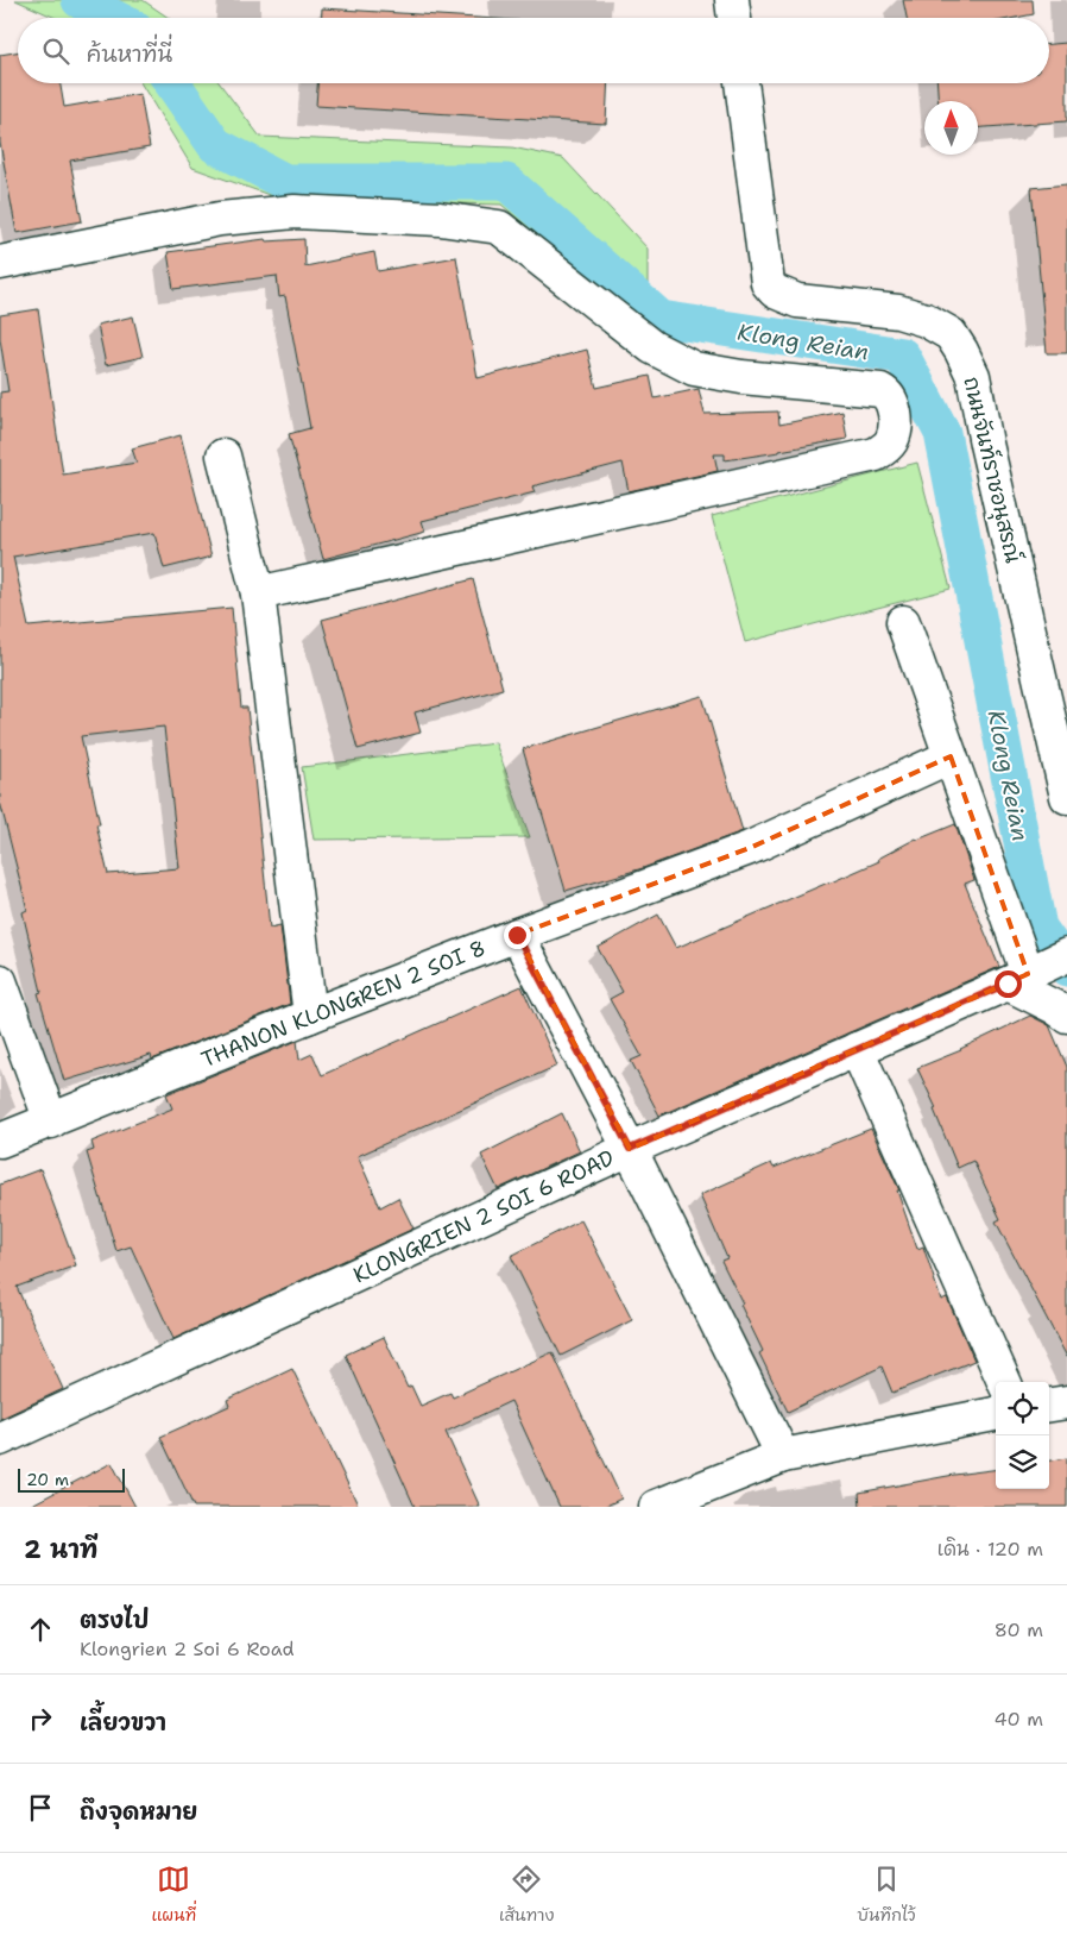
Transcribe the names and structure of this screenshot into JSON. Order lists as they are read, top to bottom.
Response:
{
  "streets": {
    "street": ["ถนนจันท์ราชอนุสรณ์", "THANON KLONGREN 2 SOI 8", "KLONGRIEN 2 SOI 6 ROAD"]
  },
  "water": ["Klong Reian"],
  "scale_bar": "20 m",
  "north": "top",
  "page": {
    "search": "ค้นหาที่นี่",
    "scale": "20 m",
    "heading": ["2 นาที", "เดิน · 120 m"],
    "list": [
      ["ตรงไป", "Klongrien 2 Soi 6 Road", "80 m"],
      ["เลี้ยวขวา", "40 m"],
      "ถึงจุดหมาย"
    ],
    "nav": ["แผนที่", "เส้นทาง", "บันทึกไว้"]
  }
}
